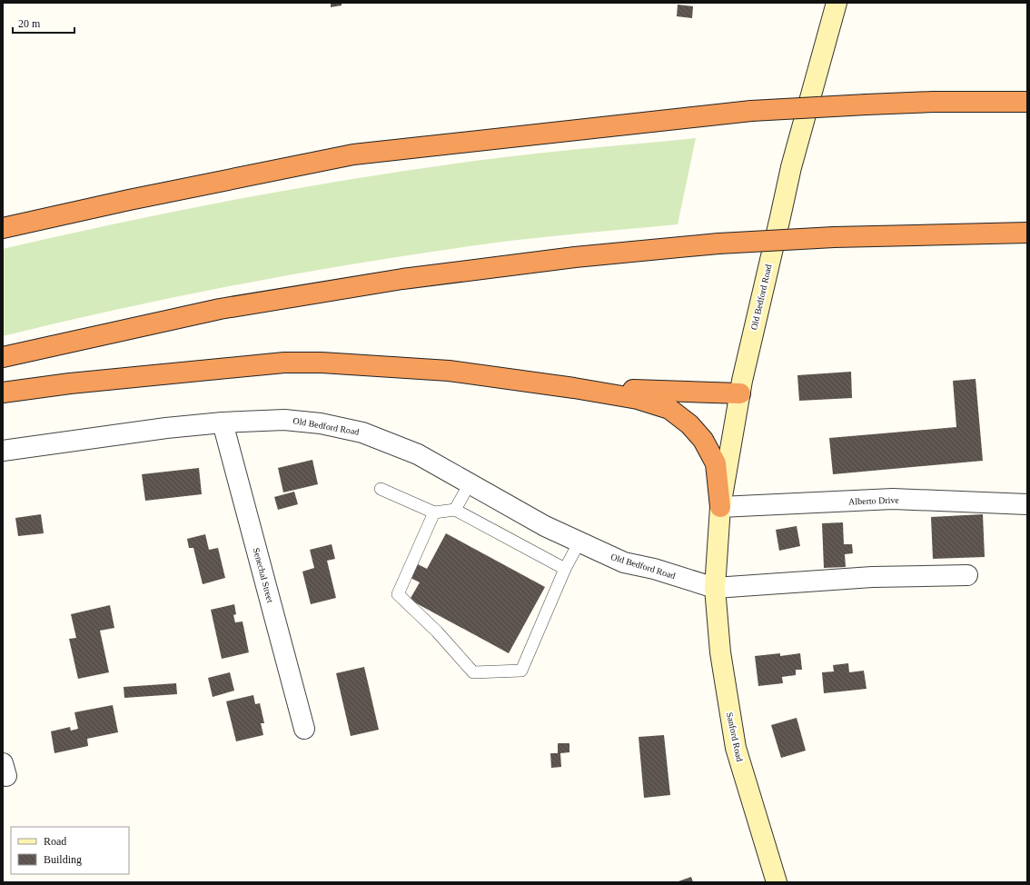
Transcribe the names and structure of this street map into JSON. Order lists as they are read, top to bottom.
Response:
{
  "streets": {
    "street": [
      "Old Bedford Road",
      "Alberto Drive",
      "Senechal Street",
      "Sanford Road"
    ]
  },
  "crossings": [
    ["Old Bedford Road", "Alberto Drive"],
    ["Old Bedford Road", "Senechal Street"],
    ["Old Bedford Road", "Sanford Road"]
  ],
  "legend": ["Road", "Building"],
  "scale_bar": "20 m"
}
